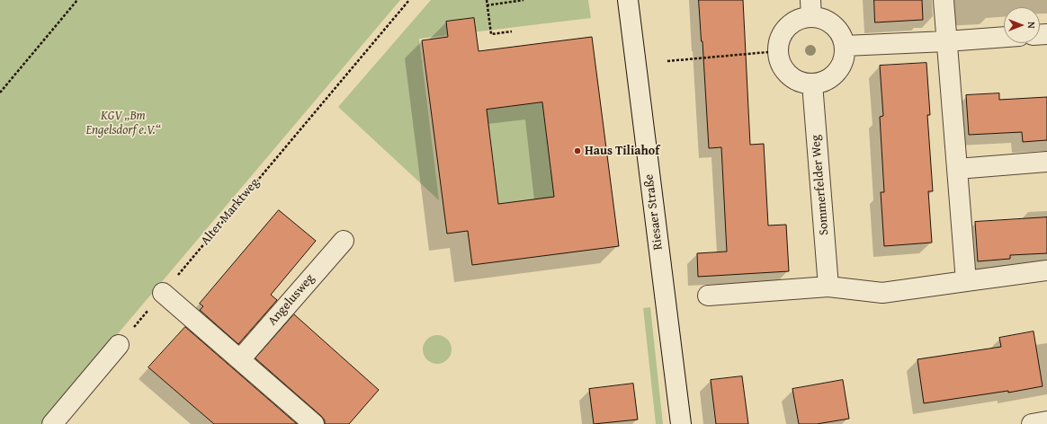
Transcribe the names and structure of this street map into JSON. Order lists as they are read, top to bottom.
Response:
{
  "streets": {
    "street": ["Sommerfelder Weg", "Riesaer Straße", "Angelusweg"],
    "path": ["Alter Marktweg"]
  },
  "parks": ["KGV „Bm Engelsdorf e.V.“"],
  "places": ["Haus Tiliahof"],
  "north": "right"
}
